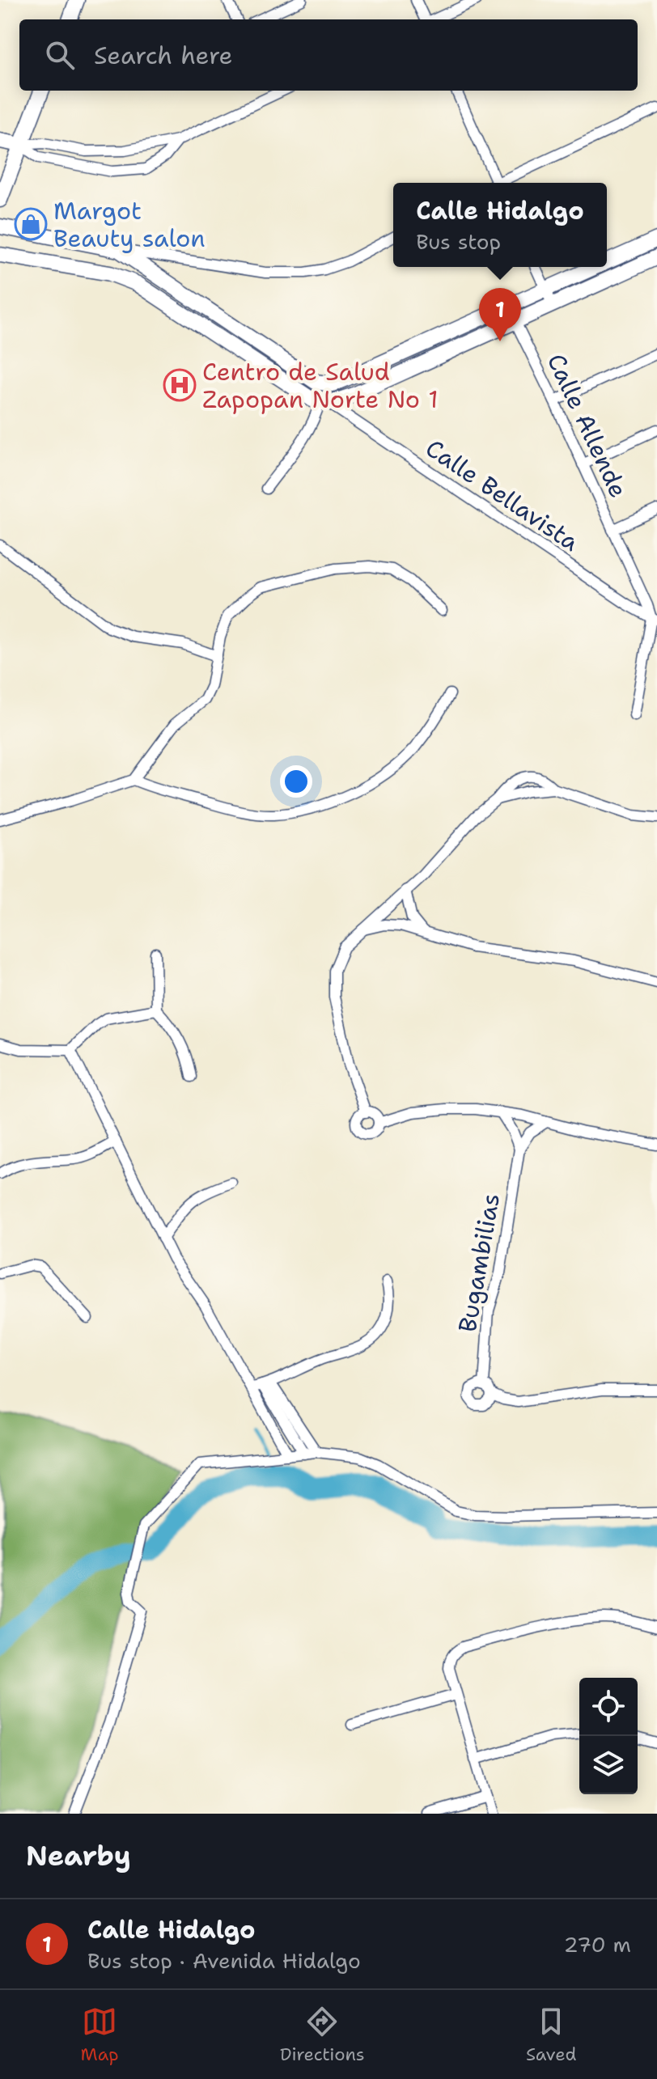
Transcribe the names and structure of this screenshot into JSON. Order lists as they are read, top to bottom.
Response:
{
  "streets": {
    "street": ["Calle Allende", "Calle Bellavista", "Bugambilias"]
  },
  "crossings": [
    ["Calle Allende", "Calle Bellavista"]
  ],
  "places": {
    "shop": ["Margot Beauty salon"],
    "hospital": ["Centro de Salud Zapopan Norte No 1"]
  },
  "page": {
    "search": "Search here",
    "popup": ["Calle Hidalgo", "Bus stop"],
    "pins": "1",
    "heading": "Nearby",
    "list": [
      {
        "mark": "1",
        "name": "Calle Hidalgo",
        "note": "Bus stop · Avenida Hidalgo",
        "value": "270 m"
      }
    ],
    "nav": ["Map", "Directions", "Saved"]
  }
}
